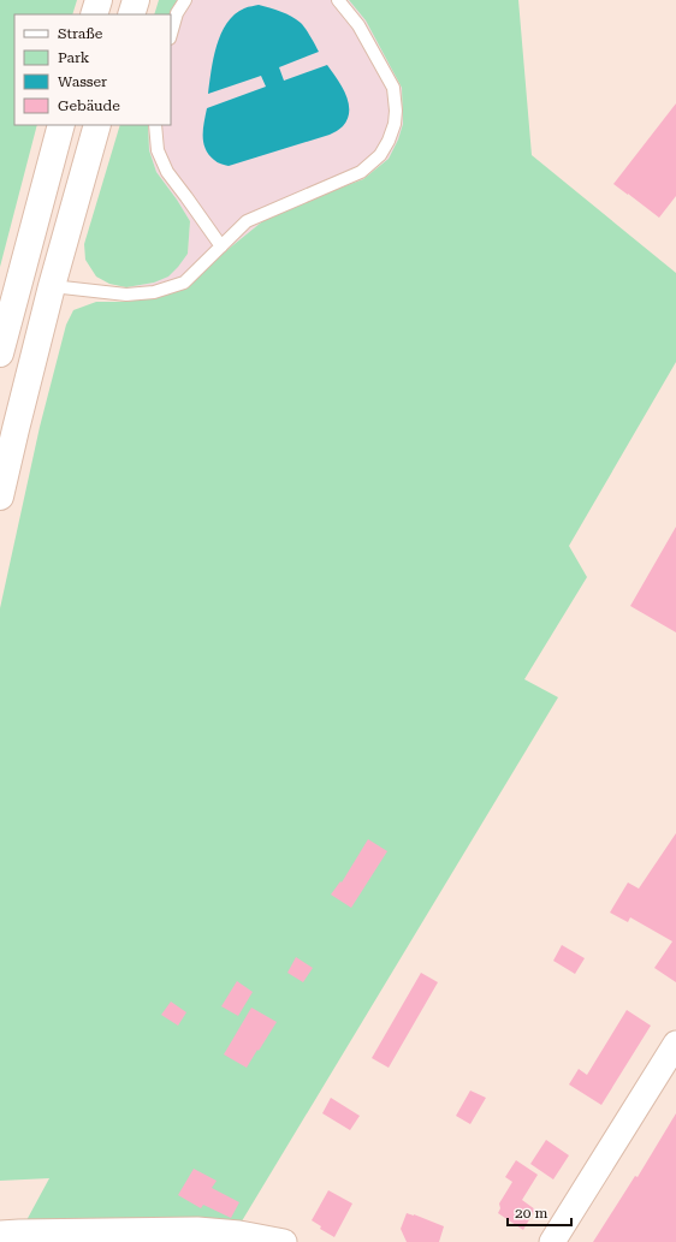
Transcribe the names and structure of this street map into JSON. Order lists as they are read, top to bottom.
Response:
{
  "legend": [
    "Straße",
    "Park",
    "Wasser",
    "Gebäude"
  ],
  "scale_bar": "20 m"
}
